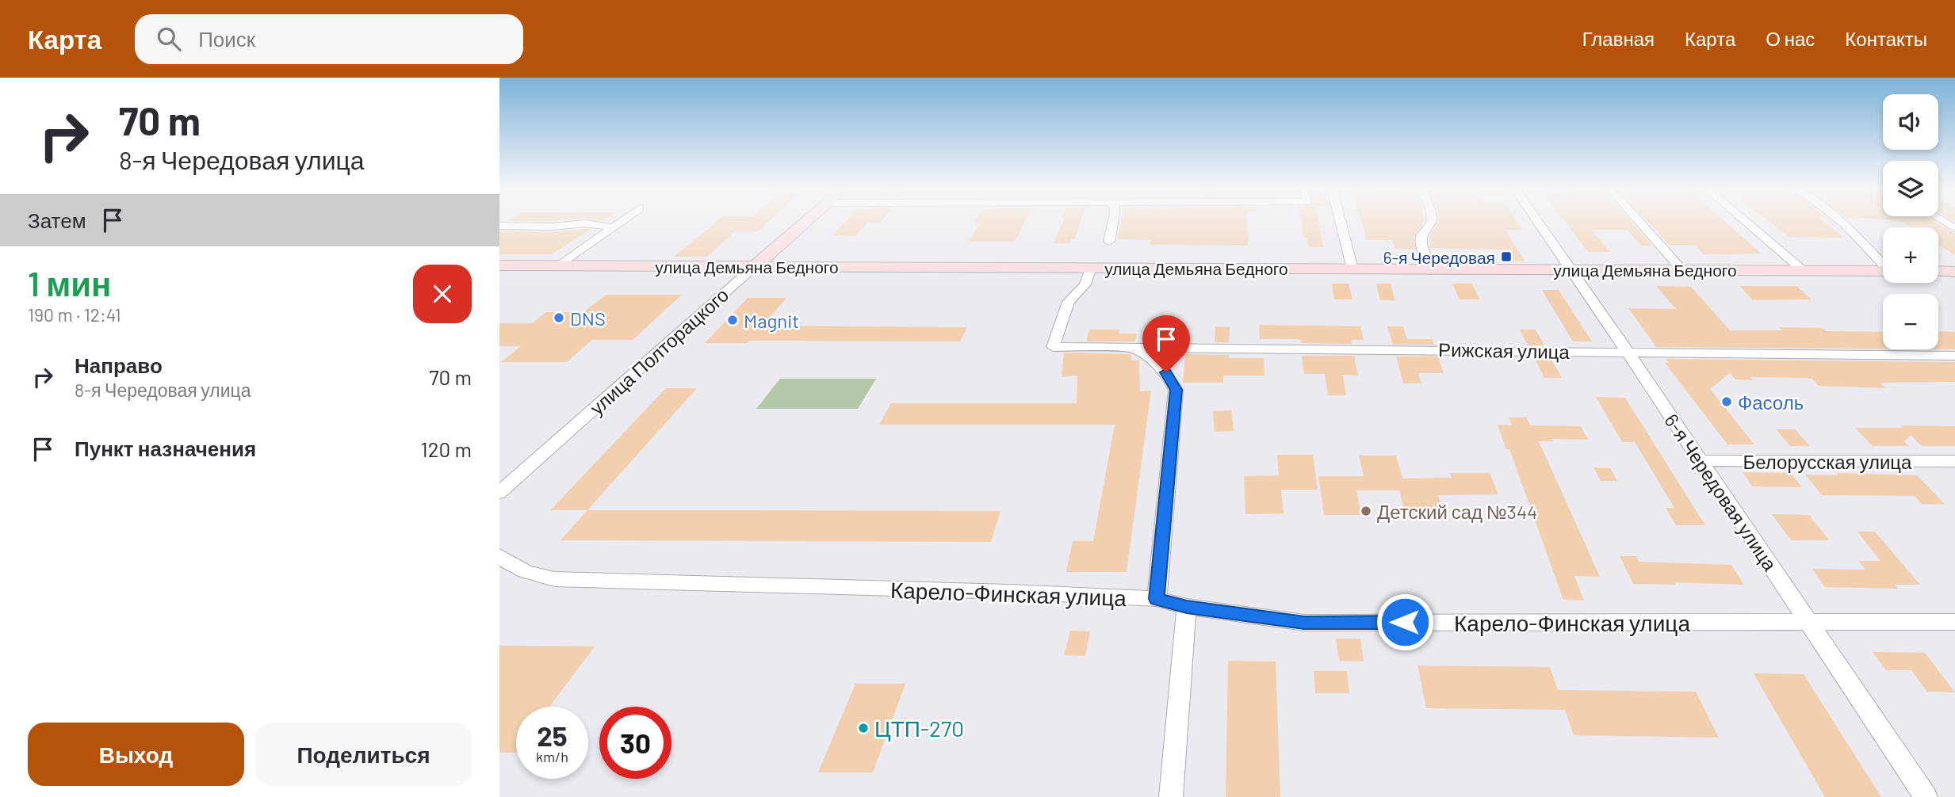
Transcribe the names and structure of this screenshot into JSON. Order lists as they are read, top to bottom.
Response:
{
  "streets": {
    "main road": ["улица Демьяна Бедного", "улица Полторацкого"],
    "street": [
      "Рижская улица",
      "Белорусская улица",
      "6-я Чередовая улица",
      "Карело-Финская улица"
    ]
  },
  "crossings": [
    ["улица Демьяна Бедного", "Рижская улица"],
    ["улица Демьяна Бедного", "улица Полторацкого"],
    ["улица Демьяна Бедного", "6-я Чередовая улица"],
    ["Рижская улица", "6-я Чередовая улица"],
    ["Белорусская улица", "6-я Чередовая улица"],
    ["6-я Чередовая улица", "Карело-Финская улица"]
  ],
  "places": {
    "transit": ["6-я Чередовая"],
    "other": [
      "DNS",
      "Magnit",
      "Фасоль",
      "Детский сад №344",
      "ЦТП-270"
    ]
  },
  "page": {
    "header": "Карта",
    "search": "Поиск",
    "nav": [
      "Главная",
      "Карта",
      "О нас",
      "Контакты"
    ],
    "turn": ["70 m", "8-я Чередовая улица"],
    "map_buttons": ["+", "−"],
    "then": "Затем",
    "heading": ["1 мин", "190 m · 12:41"],
    "list": [
      {
        "name": "Направо",
        "note": "8-я Чередовая улица",
        "value": "70 m"
      },
      {
        "name": "Пункт назначения",
        "value": "120 m"
      }
    ],
    "speed": "25 km/h",
    "limit": "30",
    "buttons": ["Выход", "Поделиться"]
  }
}
